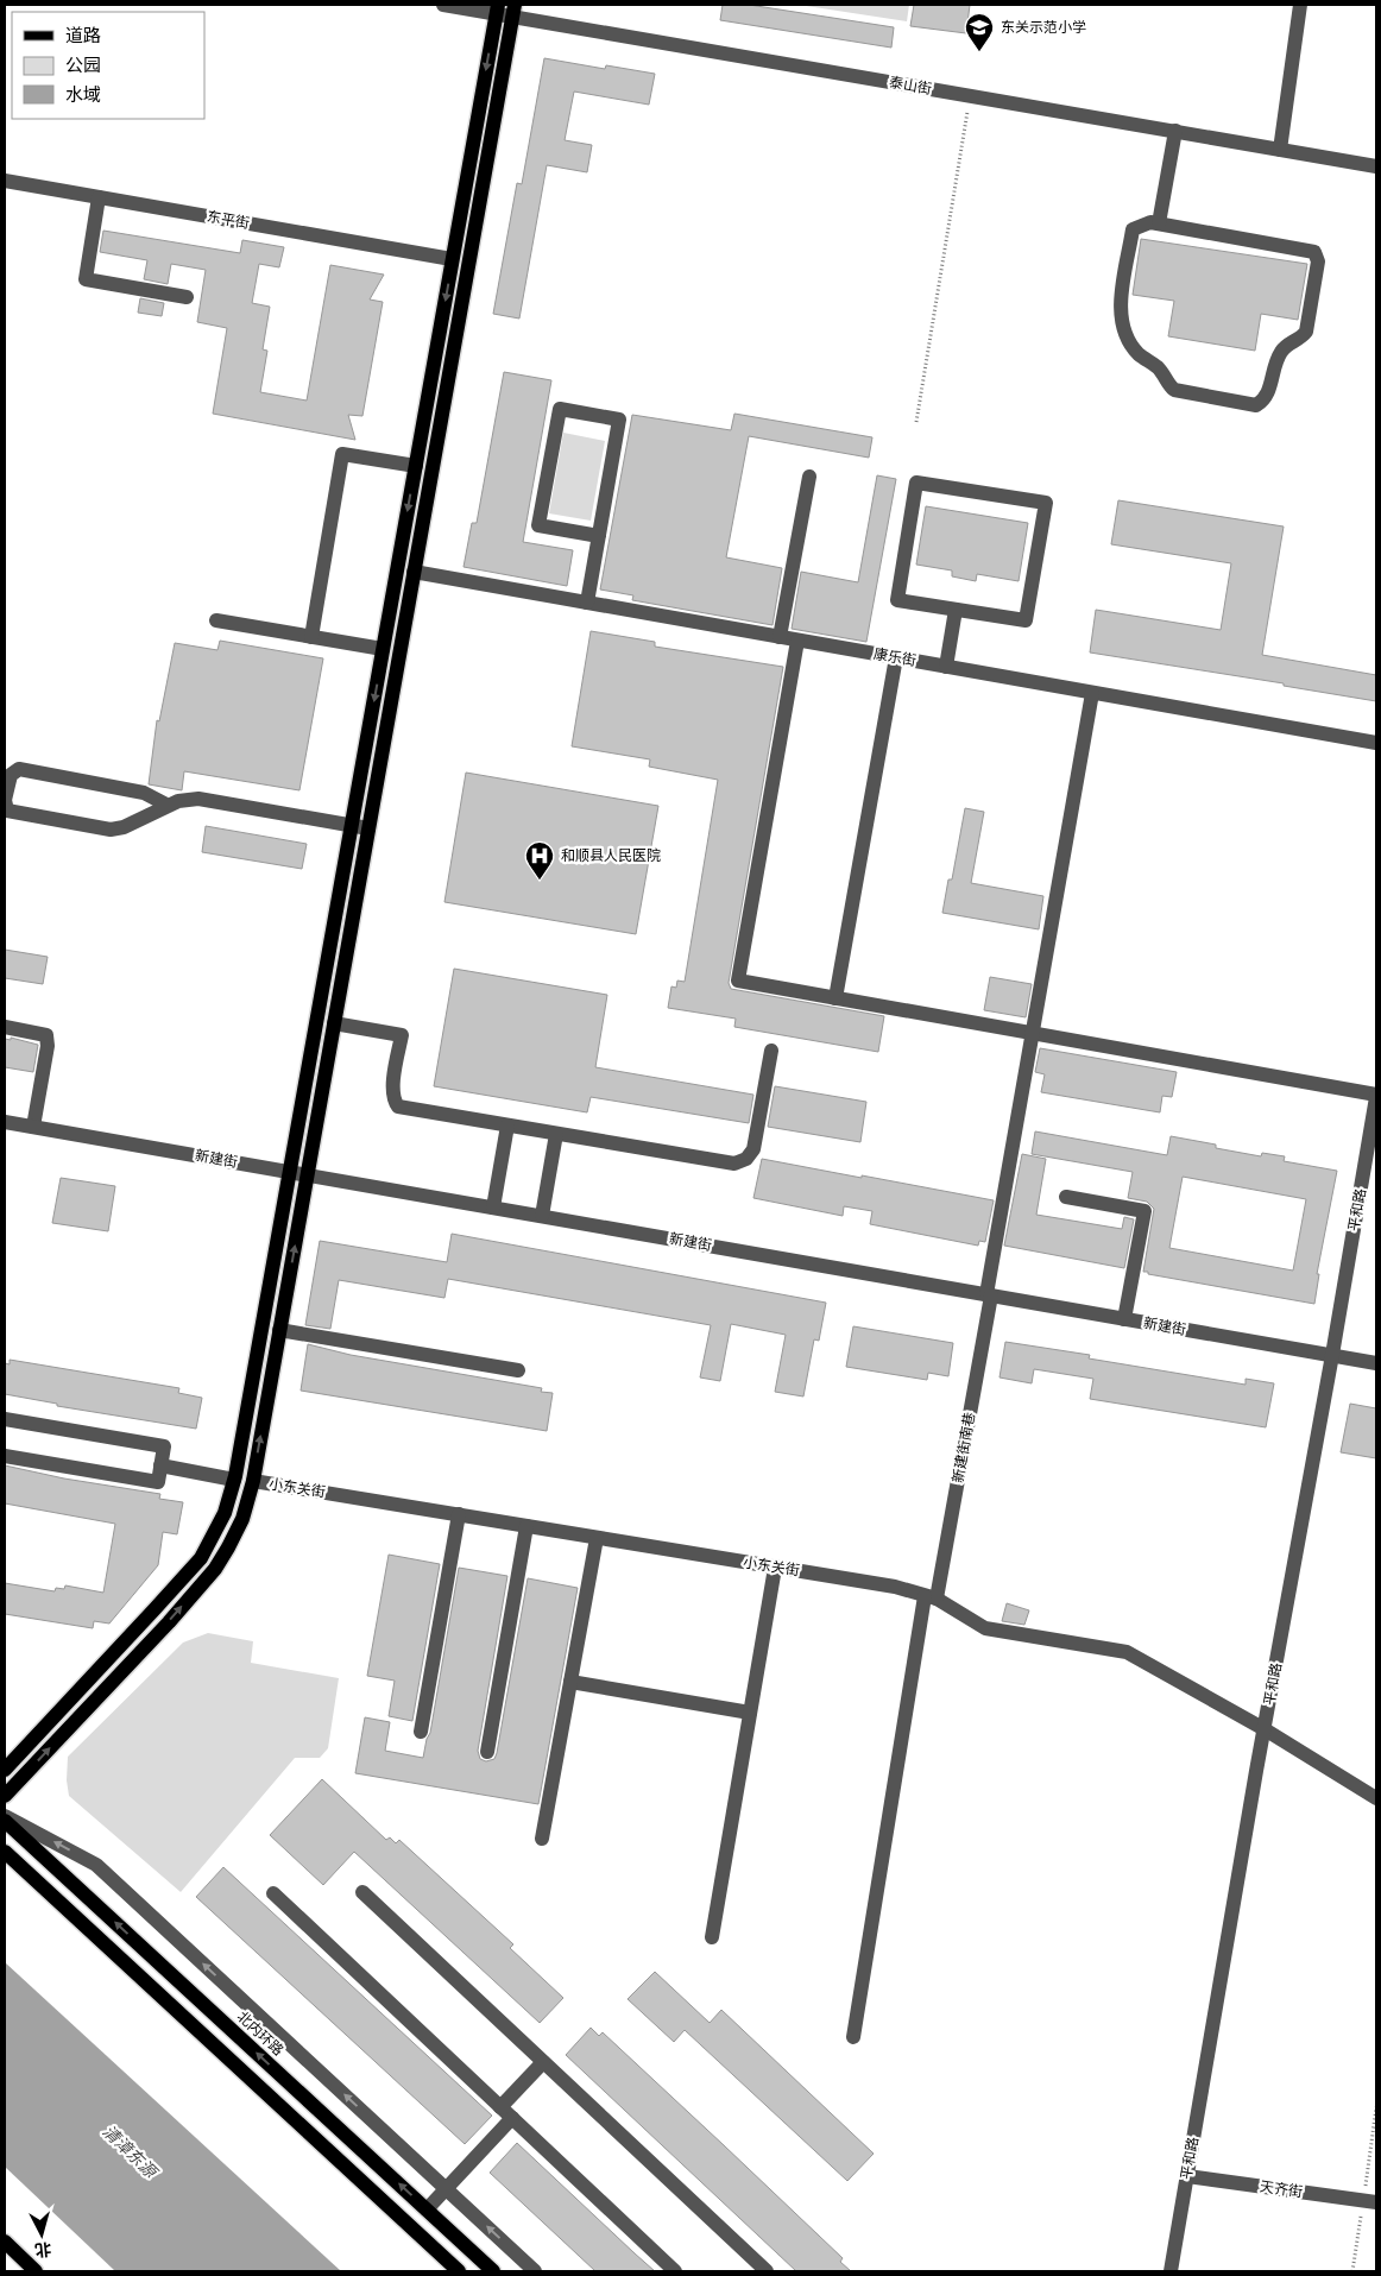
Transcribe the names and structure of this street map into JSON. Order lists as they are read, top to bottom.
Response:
{
  "streets": {
    "main road": ["北内环路"],
    "street": [
      "泰山街",
      "东平街",
      "康乐街",
      "新建街",
      "平和路",
      "新建街南巷",
      "小东关街",
      "天齐街"
    ]
  },
  "crossings": [
    ["康乐街", "新建街南巷"],
    ["新建街", "平和路"],
    ["新建街", "新建街南巷"],
    ["平和路", "小东关街"],
    ["平和路", "天齐街"],
    ["新建街南巷", "小东关街"]
  ],
  "water": ["清漳东源"],
  "places": {
    "school or university": ["东关示范小学"],
    "hospital": ["和顺县人民医院"]
  },
  "legend": ["道路", "公园", "水域"],
  "north": "bottom"
}
